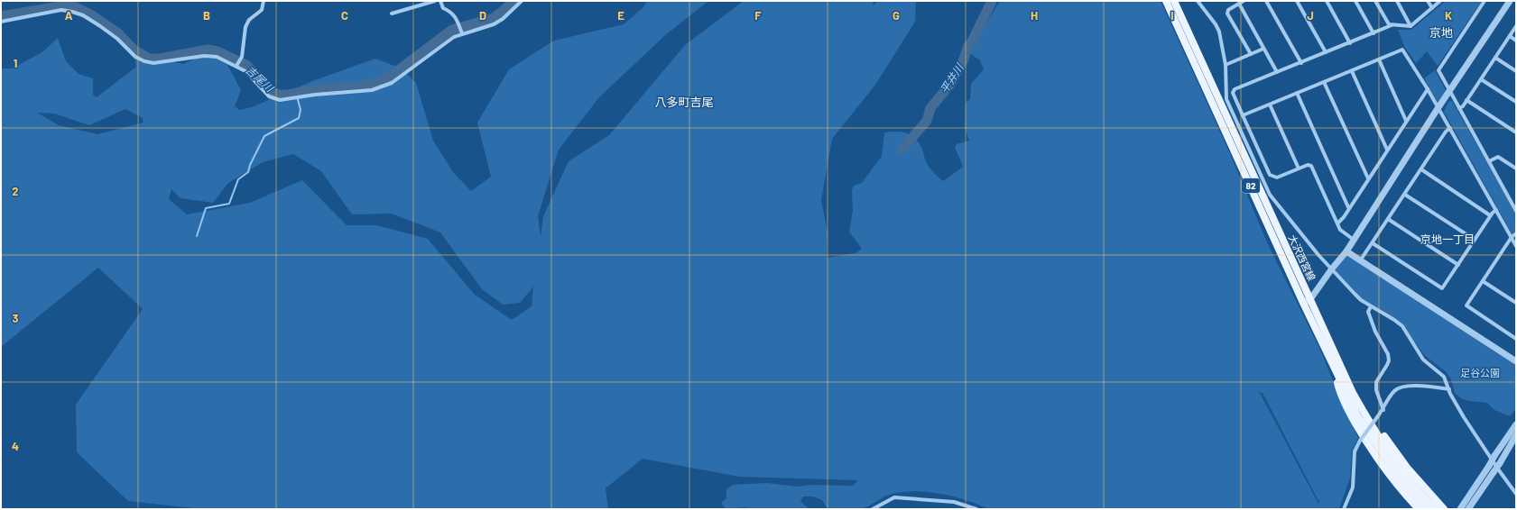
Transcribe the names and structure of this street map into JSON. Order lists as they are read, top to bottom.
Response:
{
  "streets": {
    "main road": ["82", "大沢西宮線"]
  },
  "districts": ["京地", "八多町吉尾", "京地一丁目"],
  "water": ["吉尾川", "平井川"],
  "parks": ["足谷公園"],
  "grid": {
    "columns": [
      "A",
      "B",
      "C",
      "D",
      "E",
      "F",
      "G",
      "H",
      "I",
      "J",
      "K"
    ],
    "rows": [
      "1",
      "2",
      "3",
      "4"
    ]
  }
}
